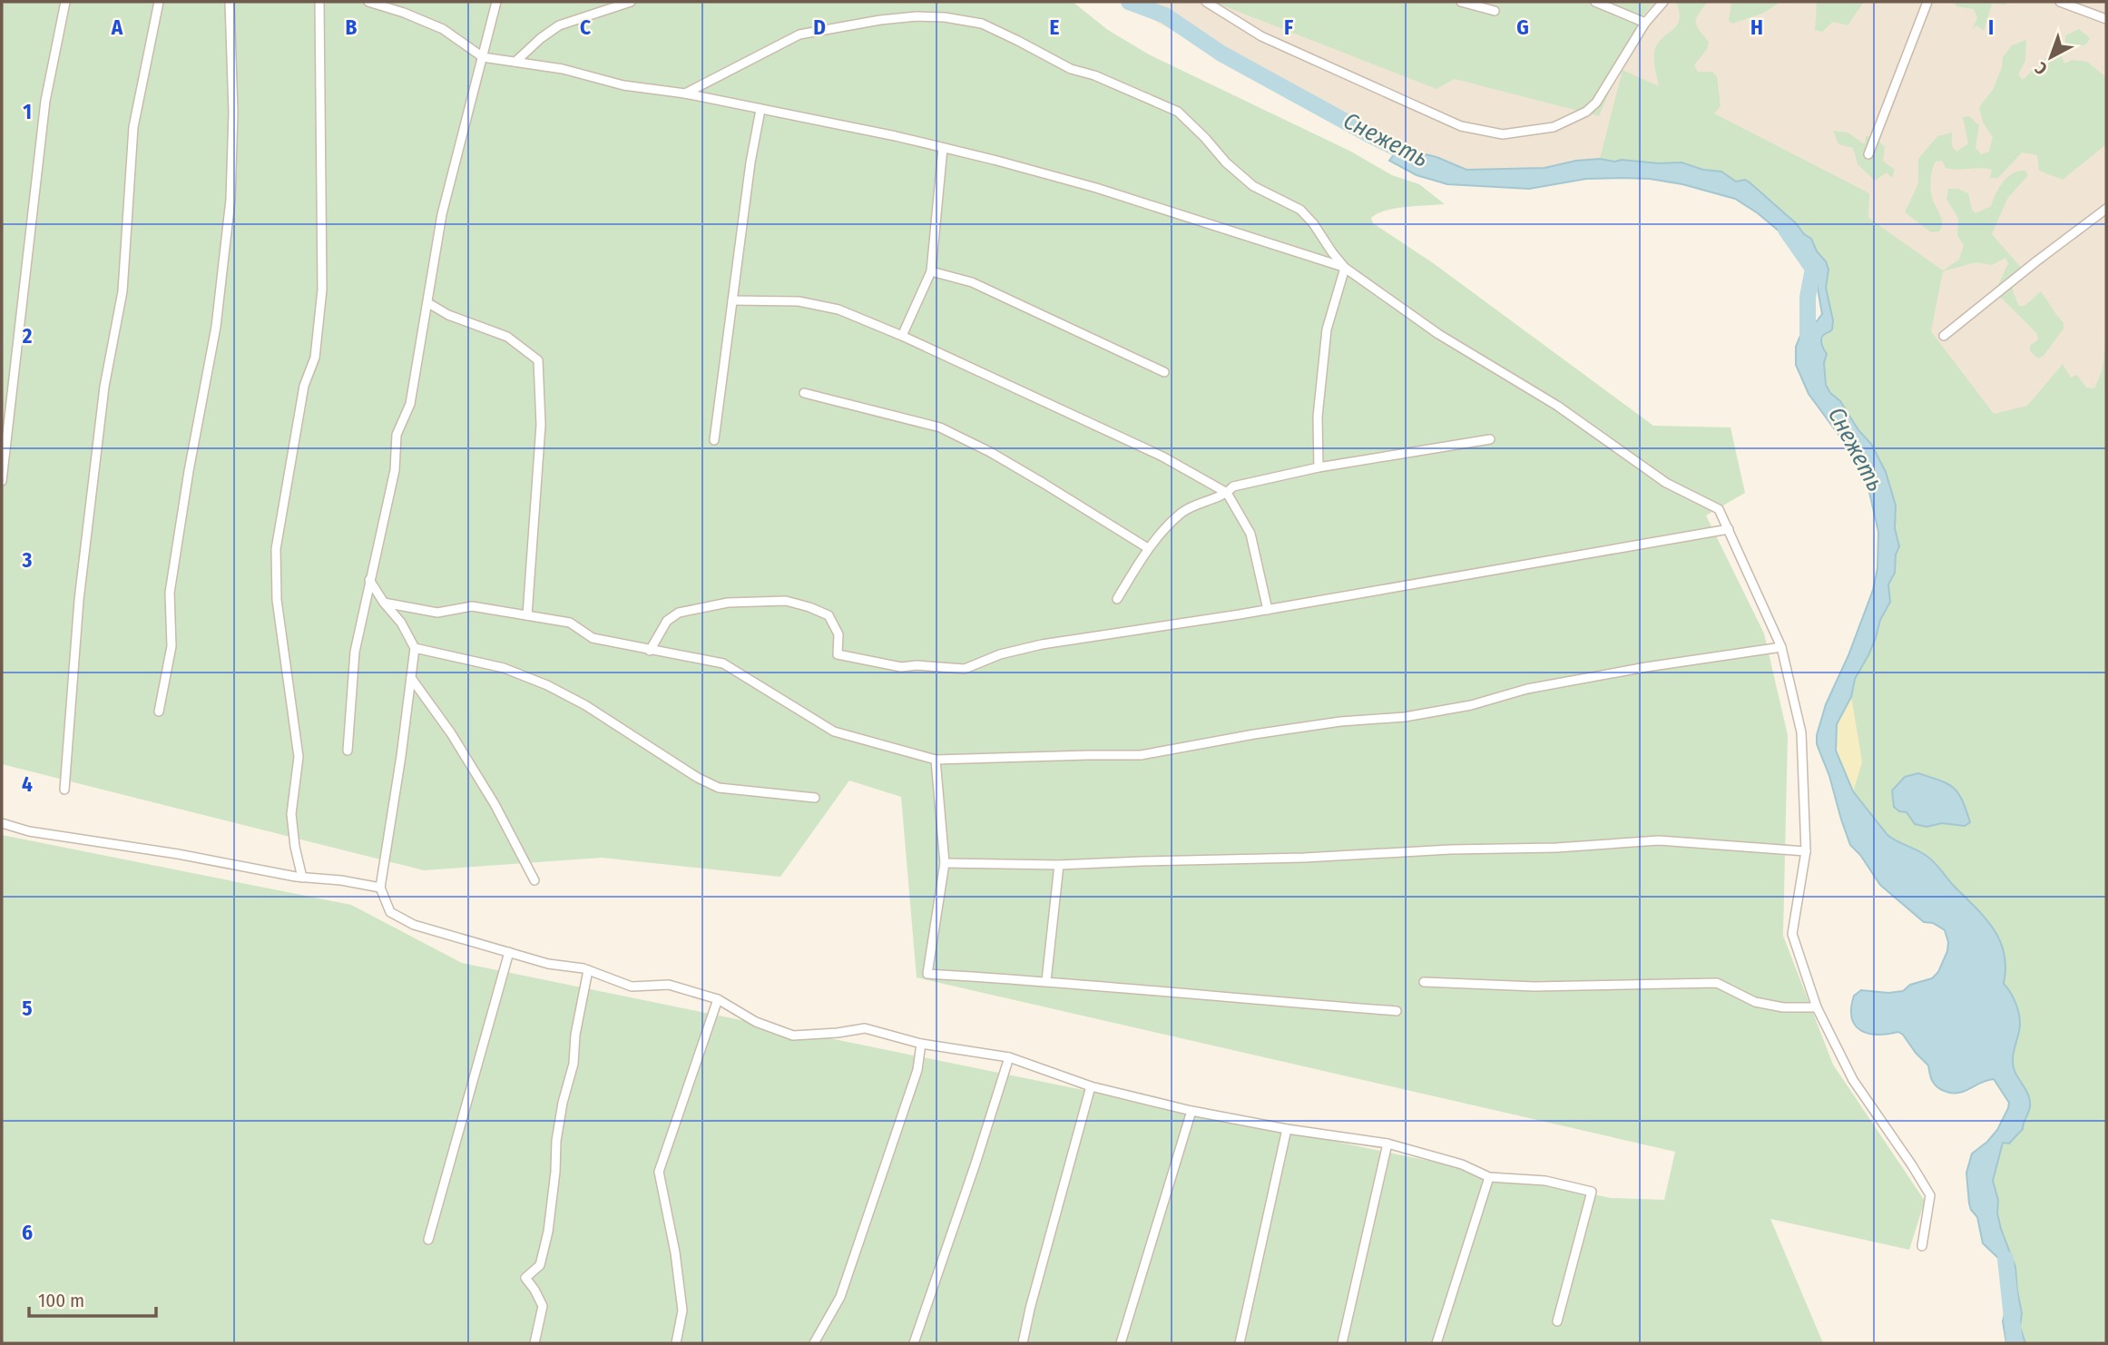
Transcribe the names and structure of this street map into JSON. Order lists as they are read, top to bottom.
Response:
{
  "water": ["Снежеть"],
  "scale_bar": "100 m",
  "north": "bottom left",
  "grid": {
    "columns": [
      "A",
      "B",
      "C",
      "D",
      "E",
      "F",
      "G",
      "H",
      "I"
    ],
    "rows": [
      "1",
      "2",
      "3",
      "4",
      "5",
      "6"
    ]
  }
}
